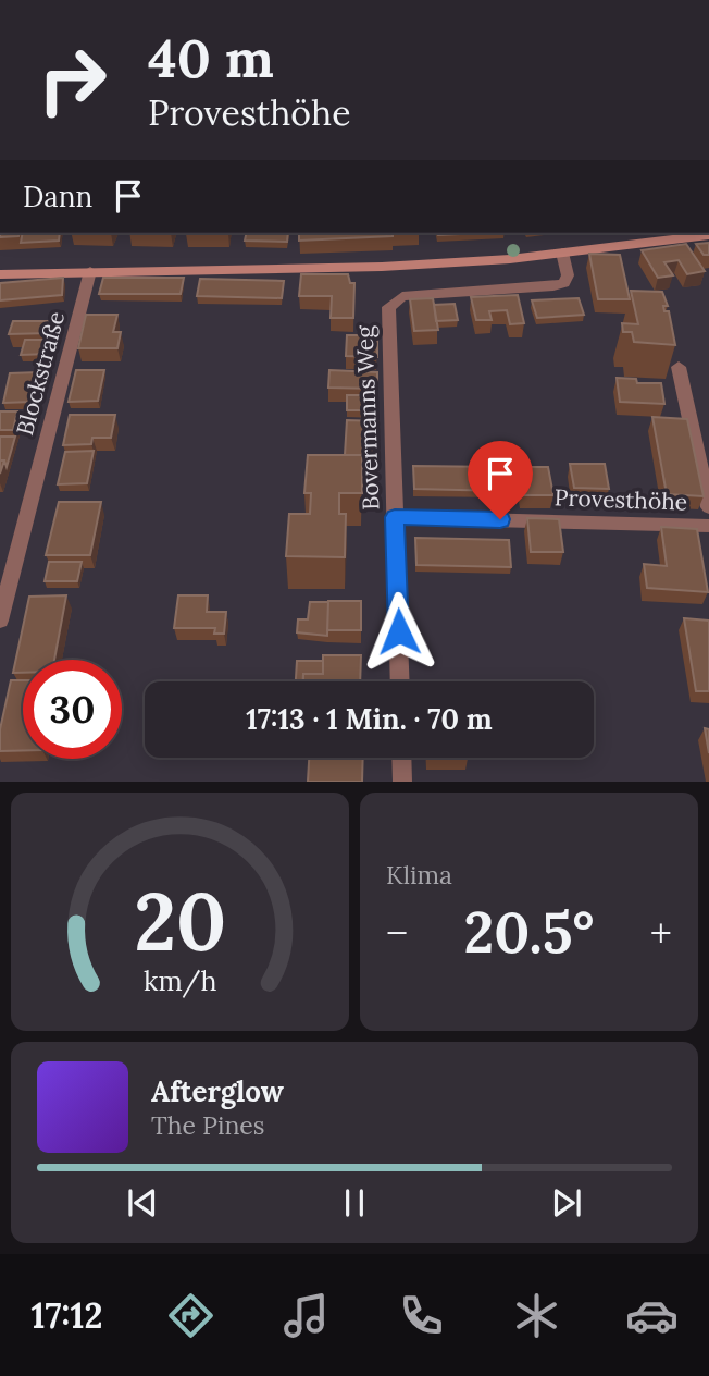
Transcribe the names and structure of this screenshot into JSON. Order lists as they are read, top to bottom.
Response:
{
  "streets": {
    "street": ["Blockstraße", "Bovermanns Weg", "Provesthöhe"]
  },
  "crossings": [
    ["Bovermanns Weg", "Provesthöhe"]
  ],
  "page": {
    "turn": ["40 m", "Provesthöhe"],
    "then": "Dann",
    "limit": "30",
    "trip": "17:13 · 1 Min. · 70 m",
    "tile": "Klima",
    "heat": ["−", "20.5°", "+"],
    "song": ["Afterglow", "The Pines"],
    "tabs": "17:12",
    "gauge": ["20", "km/h"]
  }
}
